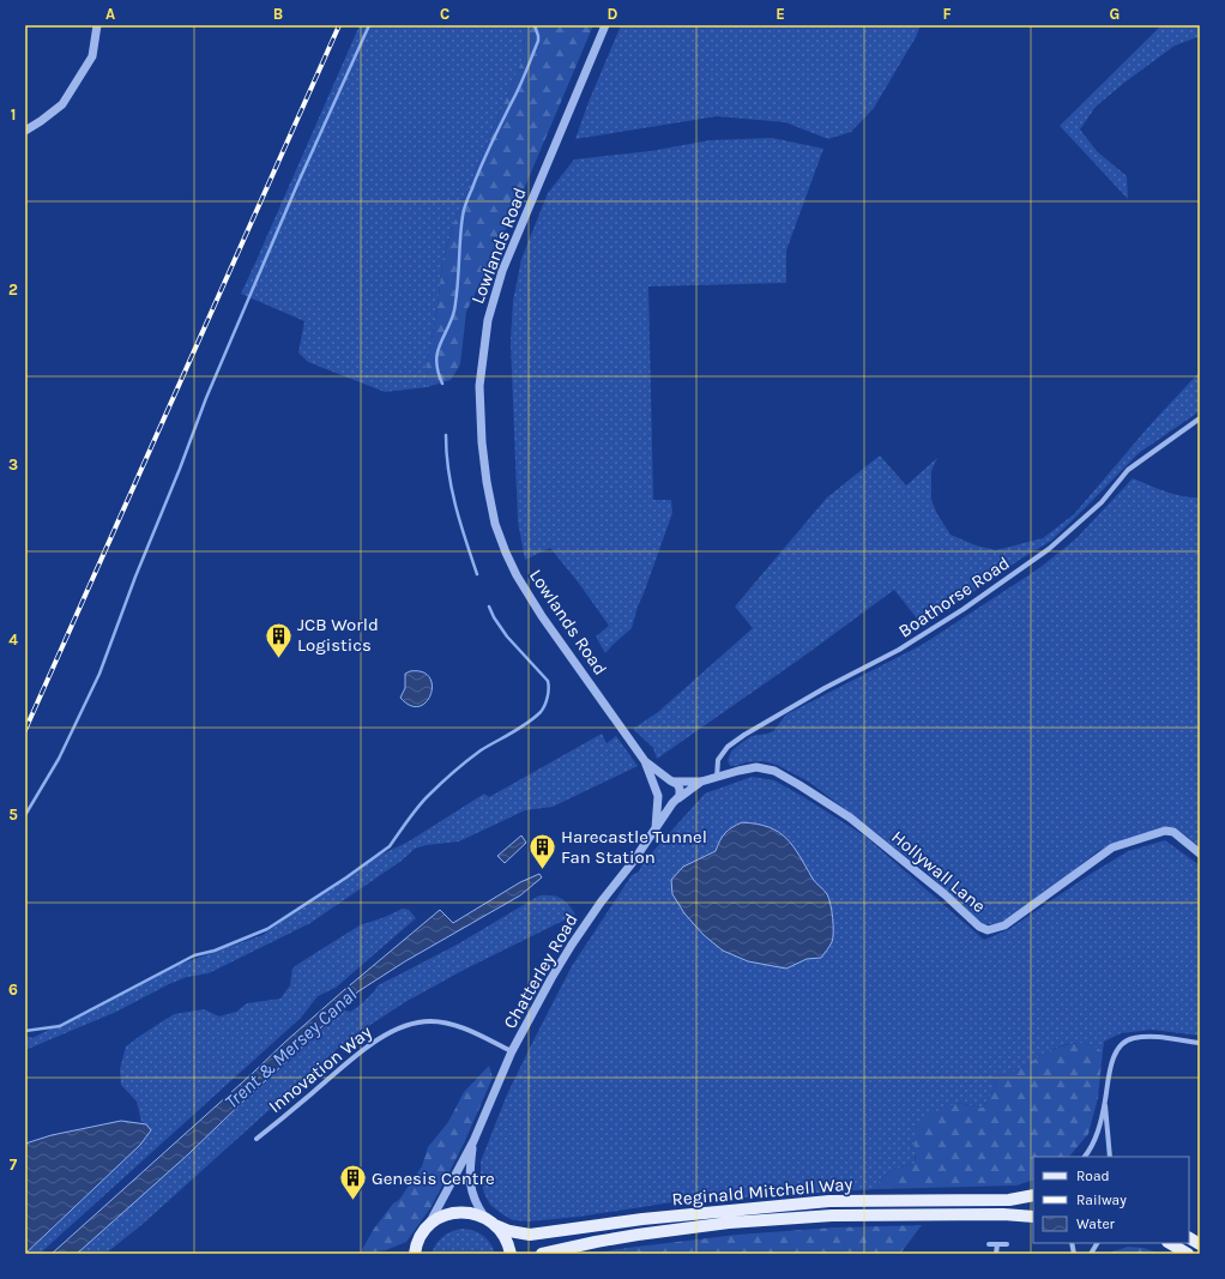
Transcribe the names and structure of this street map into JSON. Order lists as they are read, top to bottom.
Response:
{
  "streets": {
    "main road": ["Reginald Mitchell Way"],
    "street": [
      "Lowlands Road",
      "Boathorse Road",
      "Hollywall Lane",
      "Chatterley Road",
      "Innovation Way"
    ]
  },
  "crossings": [
    ["Lowlands Road", "Hollywall Lane"],
    ["Lowlands Road", "Chatterley Road"],
    ["Boathorse Road", "Hollywall Lane"],
    ["Hollywall Lane", "Chatterley Road"],
    ["Chatterley Road", "Innovation Way"]
  ],
  "water": ["Trent & Mersey Canal"],
  "places": {
    "building": ["JCB World Logistics", "Harecastle Tunnel Fan Station", "Genesis Centre"]
  },
  "legend": ["Road", "Railway", "Water"],
  "grid": {
    "columns": [
      "A",
      "B",
      "C",
      "D",
      "E",
      "F",
      "G"
    ],
    "rows": [
      "1",
      "2",
      "3",
      "4",
      "5",
      "6",
      "7"
    ]
  }
}
